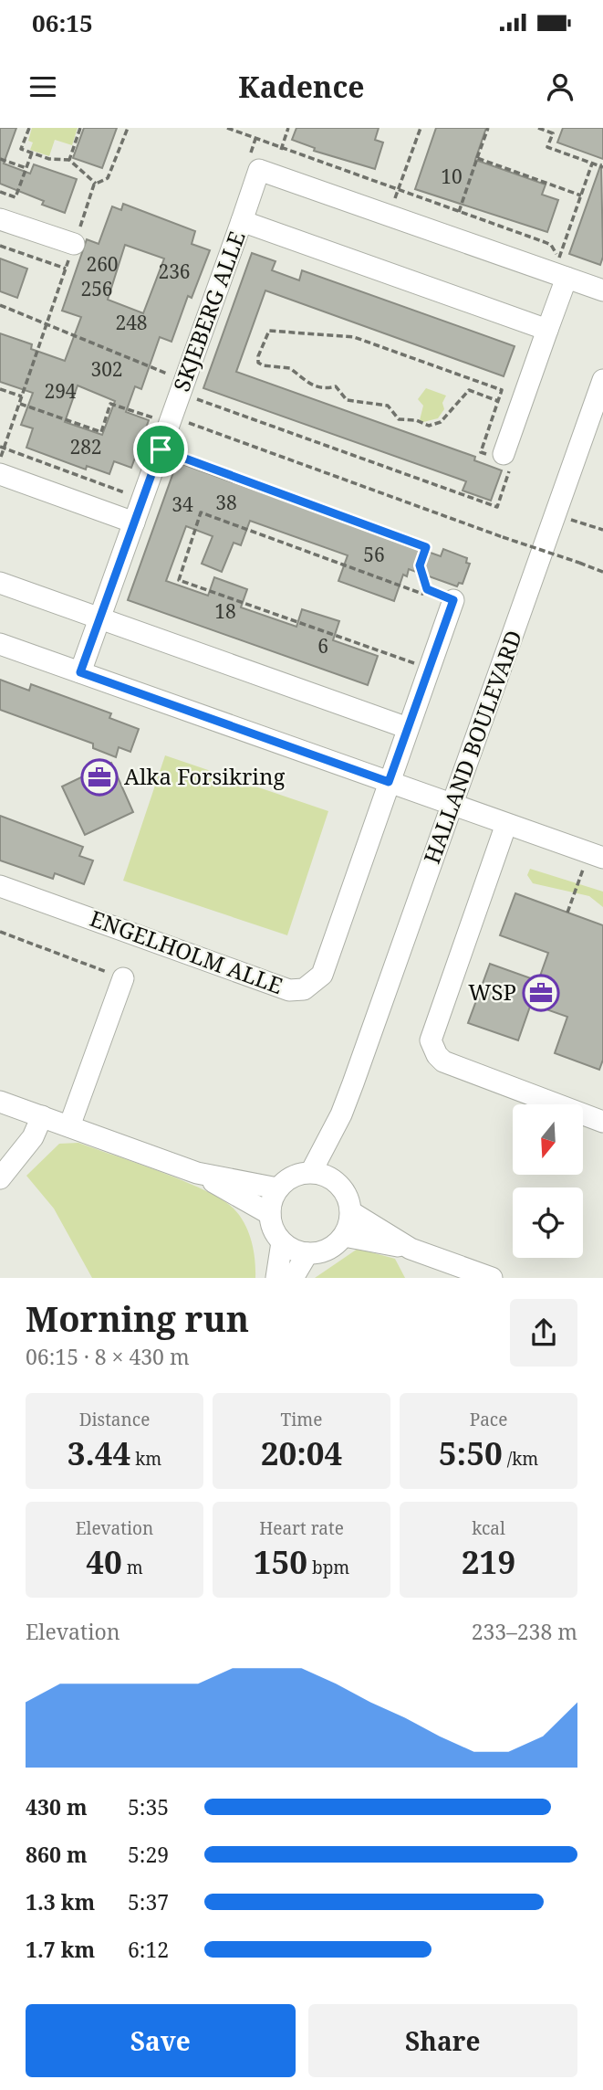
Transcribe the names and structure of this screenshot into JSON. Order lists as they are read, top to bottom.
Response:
{
  "streets": {
    "street": ["SKJEBERG ALLE", "HALLAND BOULEVARD", "ENGELHOLM ALLE"]
  },
  "places": {
    "office": ["Alka Forsikring", "WSP"]
  },
  "house_numbers": [
    "10",
    "260",
    "236",
    "256",
    "248",
    "302",
    "294",
    "282",
    "38",
    "34",
    "56",
    "18",
    "6"
  ],
  "north": "bottom",
  "page": {
    "status": "06:15",
    "header": "Kadence",
    "heading": ["Morning run", "06:15 · 8 × 430 m"],
    "stats": [
      ["Distance", "3.44 km"],
      ["Time", "20:04"],
      ["Pace", "5:50 /km"],
      ["Elevation", "40 m"],
      ["Heart rate", "150 bpm"],
      ["kcal", "219"]
    ],
    "chart": ["Elevation", "233–238 m"],
    "list": [
      {
        "name": "430 m",
        "note": "5:35"
      },
      {
        "name": "860 m",
        "note": "5:29"
      },
      {
        "name": "1.3 km",
        "note": "5:37"
      },
      {
        "name": "1.7 km",
        "note": "6:12"
      }
    ],
    "buttons": ["Save", "Share"]
  }
}
